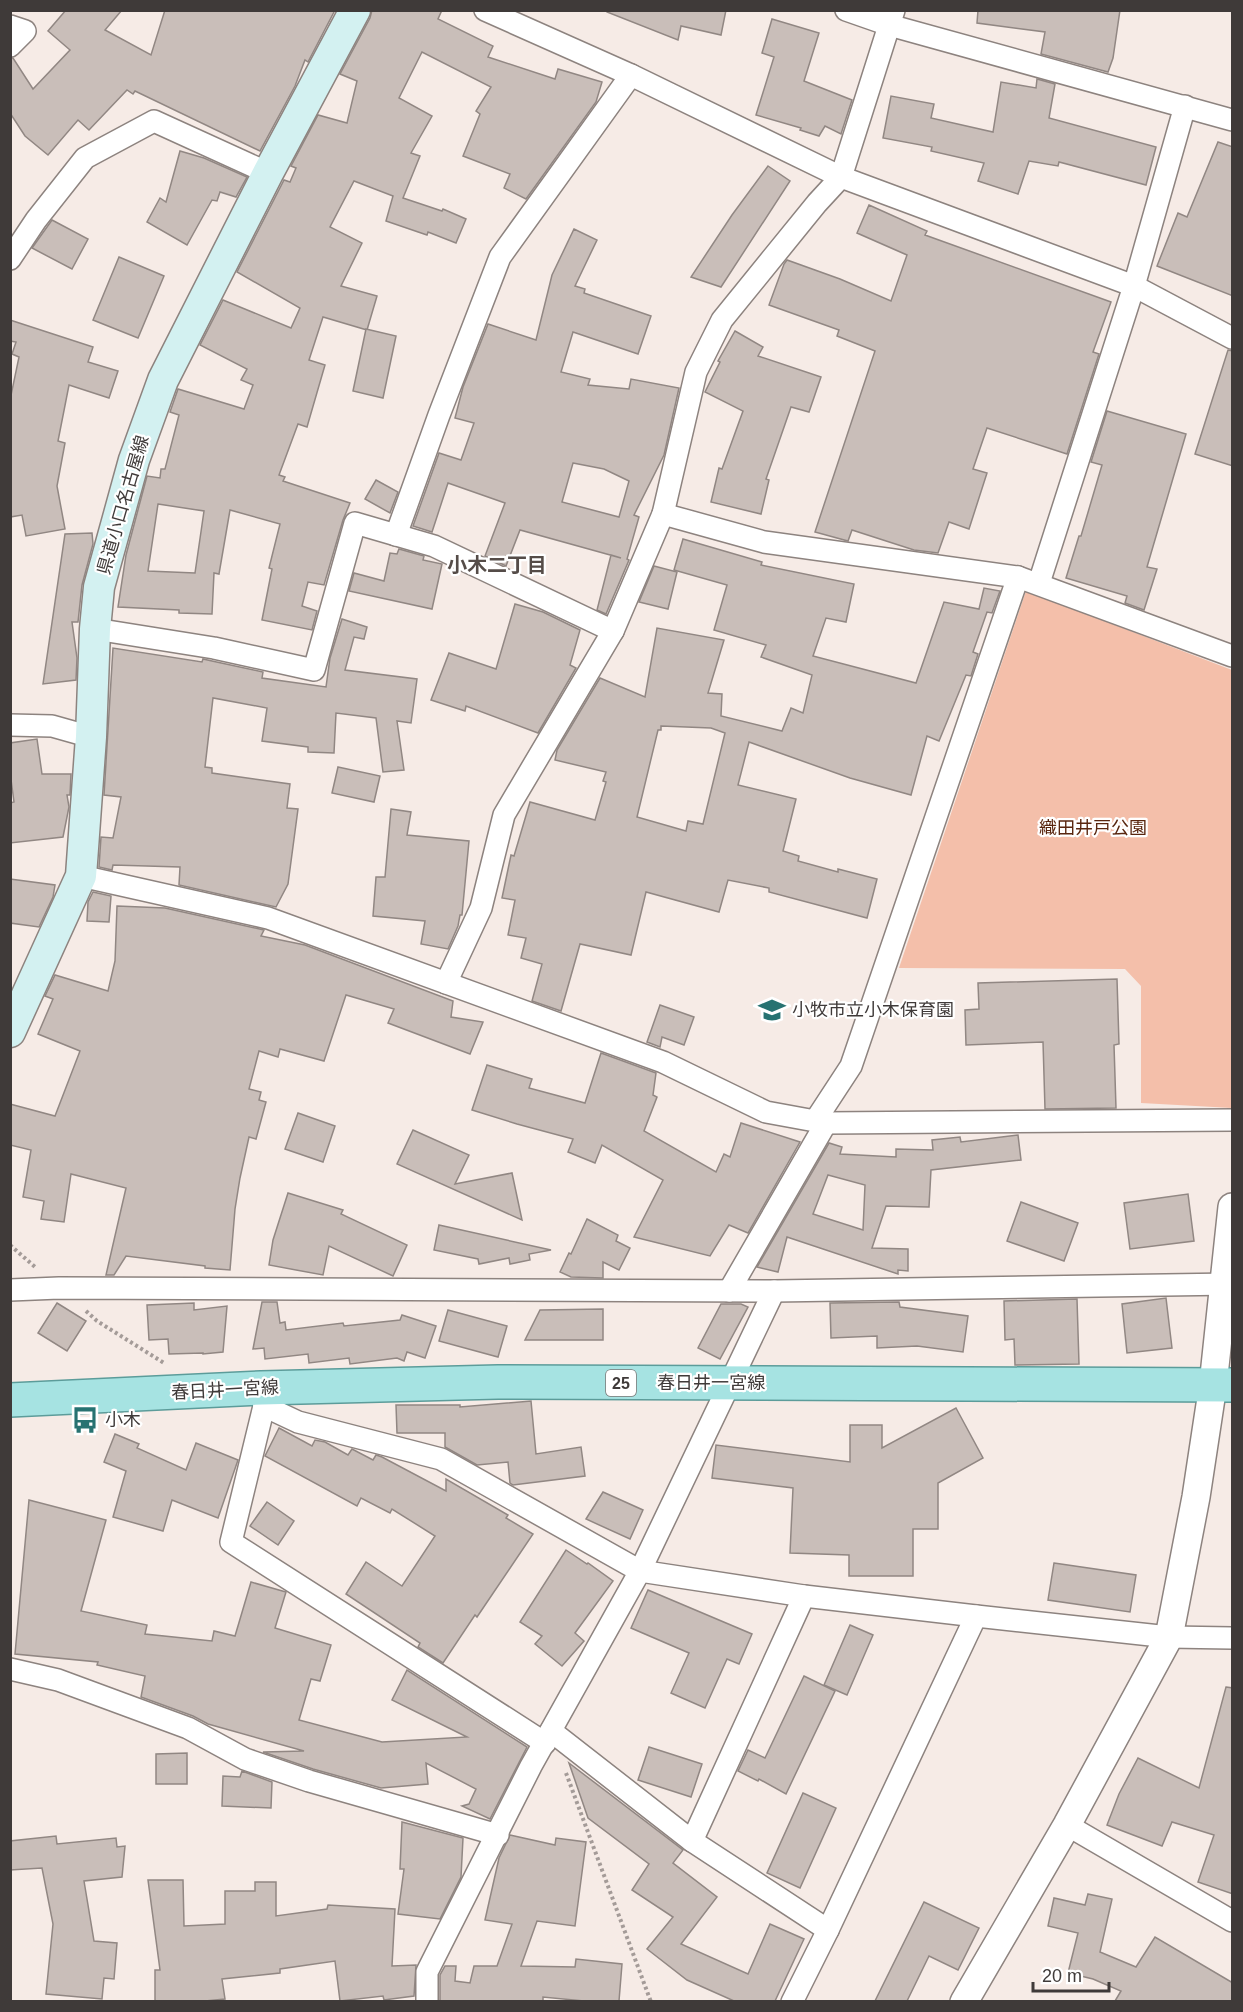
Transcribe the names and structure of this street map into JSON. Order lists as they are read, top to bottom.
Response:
{
  "streets": {
    "main road": ["県道小口名古屋線", "25", "春日井一宮線"]
  },
  "districts": ["小木二丁目"],
  "parks": ["織田井戸公園"],
  "places": {
    "school or university": ["小牧市立小木保育園"],
    "bus stop": ["小木"]
  },
  "scale_bar": "20 m"
}
